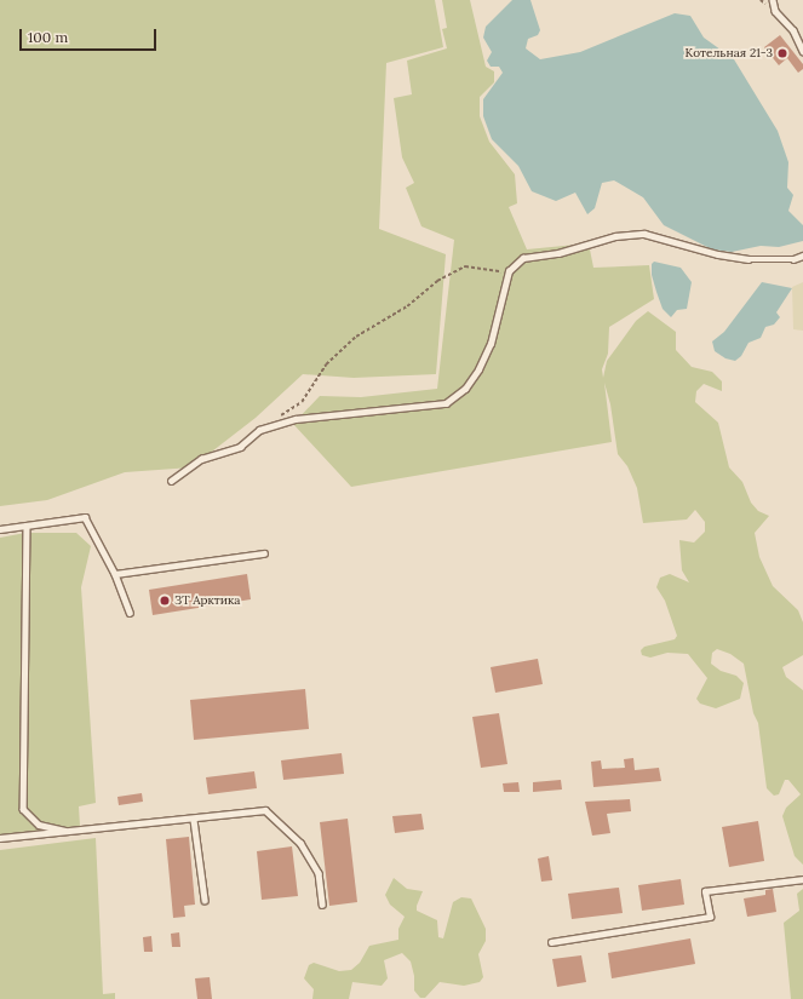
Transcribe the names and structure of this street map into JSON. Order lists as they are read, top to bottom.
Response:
{
  "places": ["Котельная 21-3", "ЗТ Арктика"],
  "scale_bar": "100 m"
}
